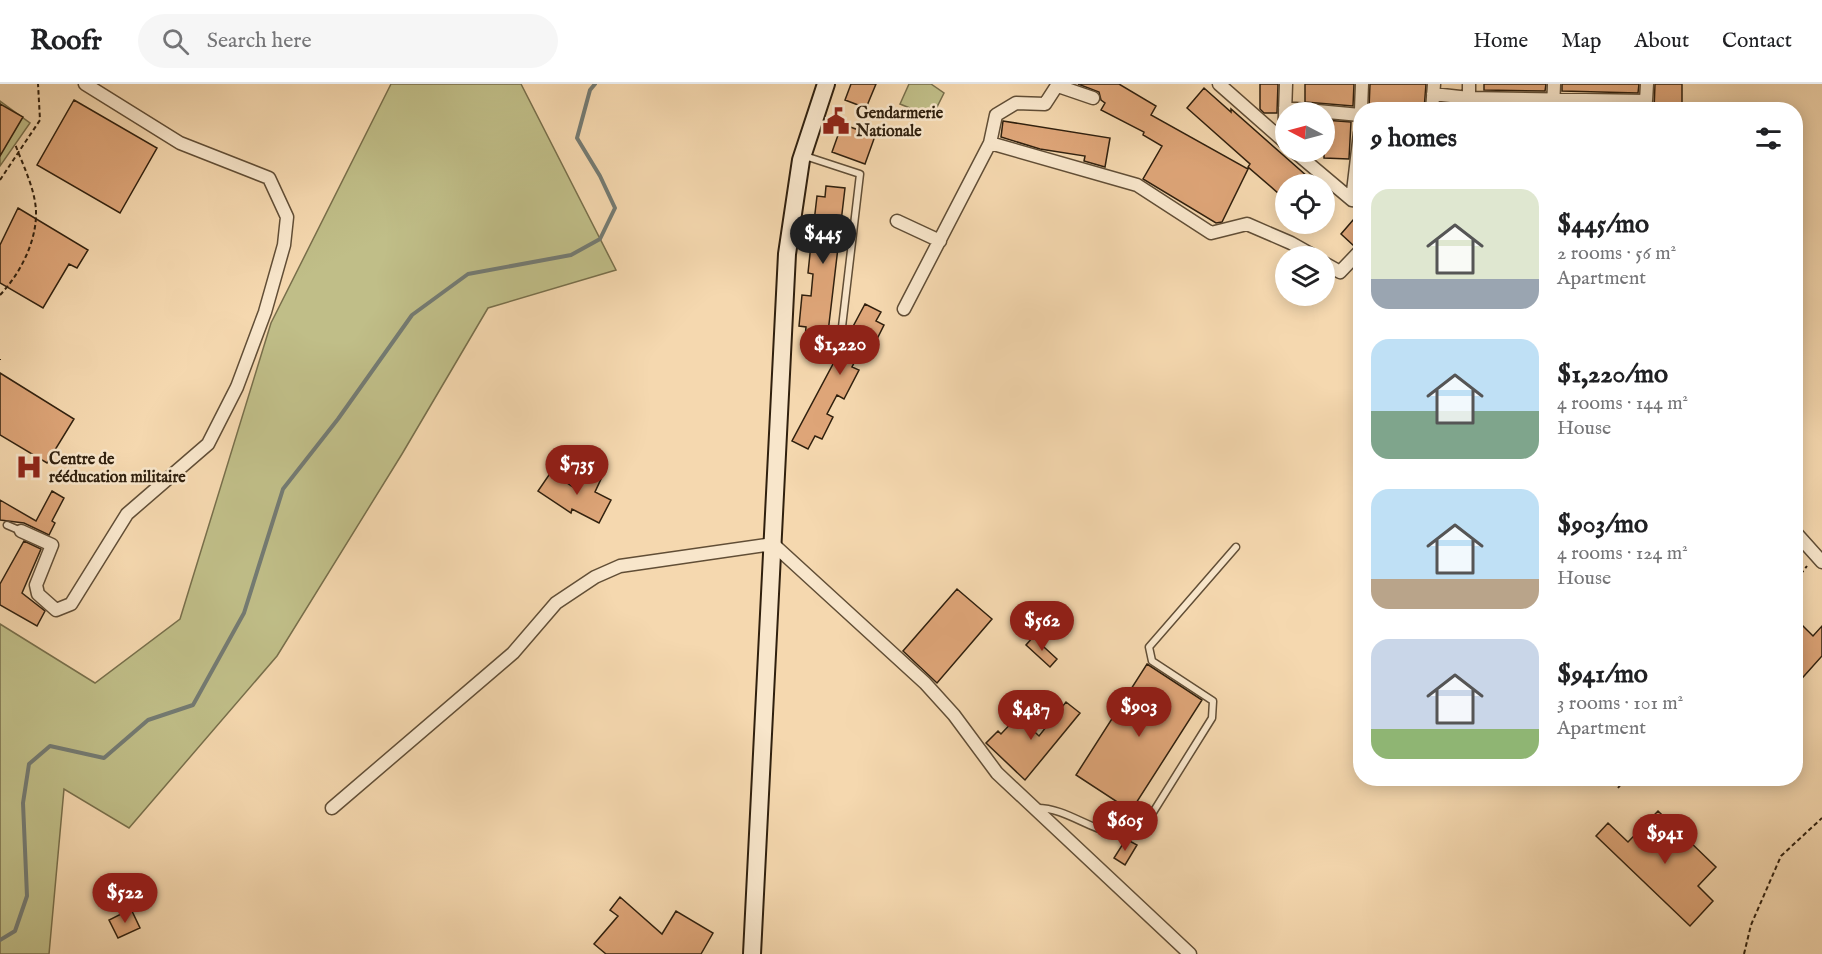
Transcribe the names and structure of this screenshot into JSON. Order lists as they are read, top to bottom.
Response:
{
  "places": {
    "public building": ["Gendarmerie Nationale"],
    "hospital": ["Centre de rééducation militaire"]
  },
  "north": "left",
  "page": {
    "header": "Roofr",
    "search": "Search here",
    "nav": [
      "Home",
      "Map",
      "About",
      "Contact"
    ],
    "heading": "9 homes",
    "list": [
      {
        "name": "$445/mo",
        "note": "2 rooms · 56 m² · Apartment"
      },
      {
        "name": "$1,220/mo",
        "note": "4 rooms · 144 m² · House"
      },
      {
        "name": "$903/mo",
        "note": "4 rooms · 124 m² · House"
      },
      {
        "name": "$941/mo",
        "note": "3 rooms · 101 m² · Apartment"
      }
    ],
    "price": [
      "$445",
      "$1,220",
      "$735",
      "$562",
      "$903",
      "$487",
      "$605",
      "$941",
      "$522"
    ]
  }
}
